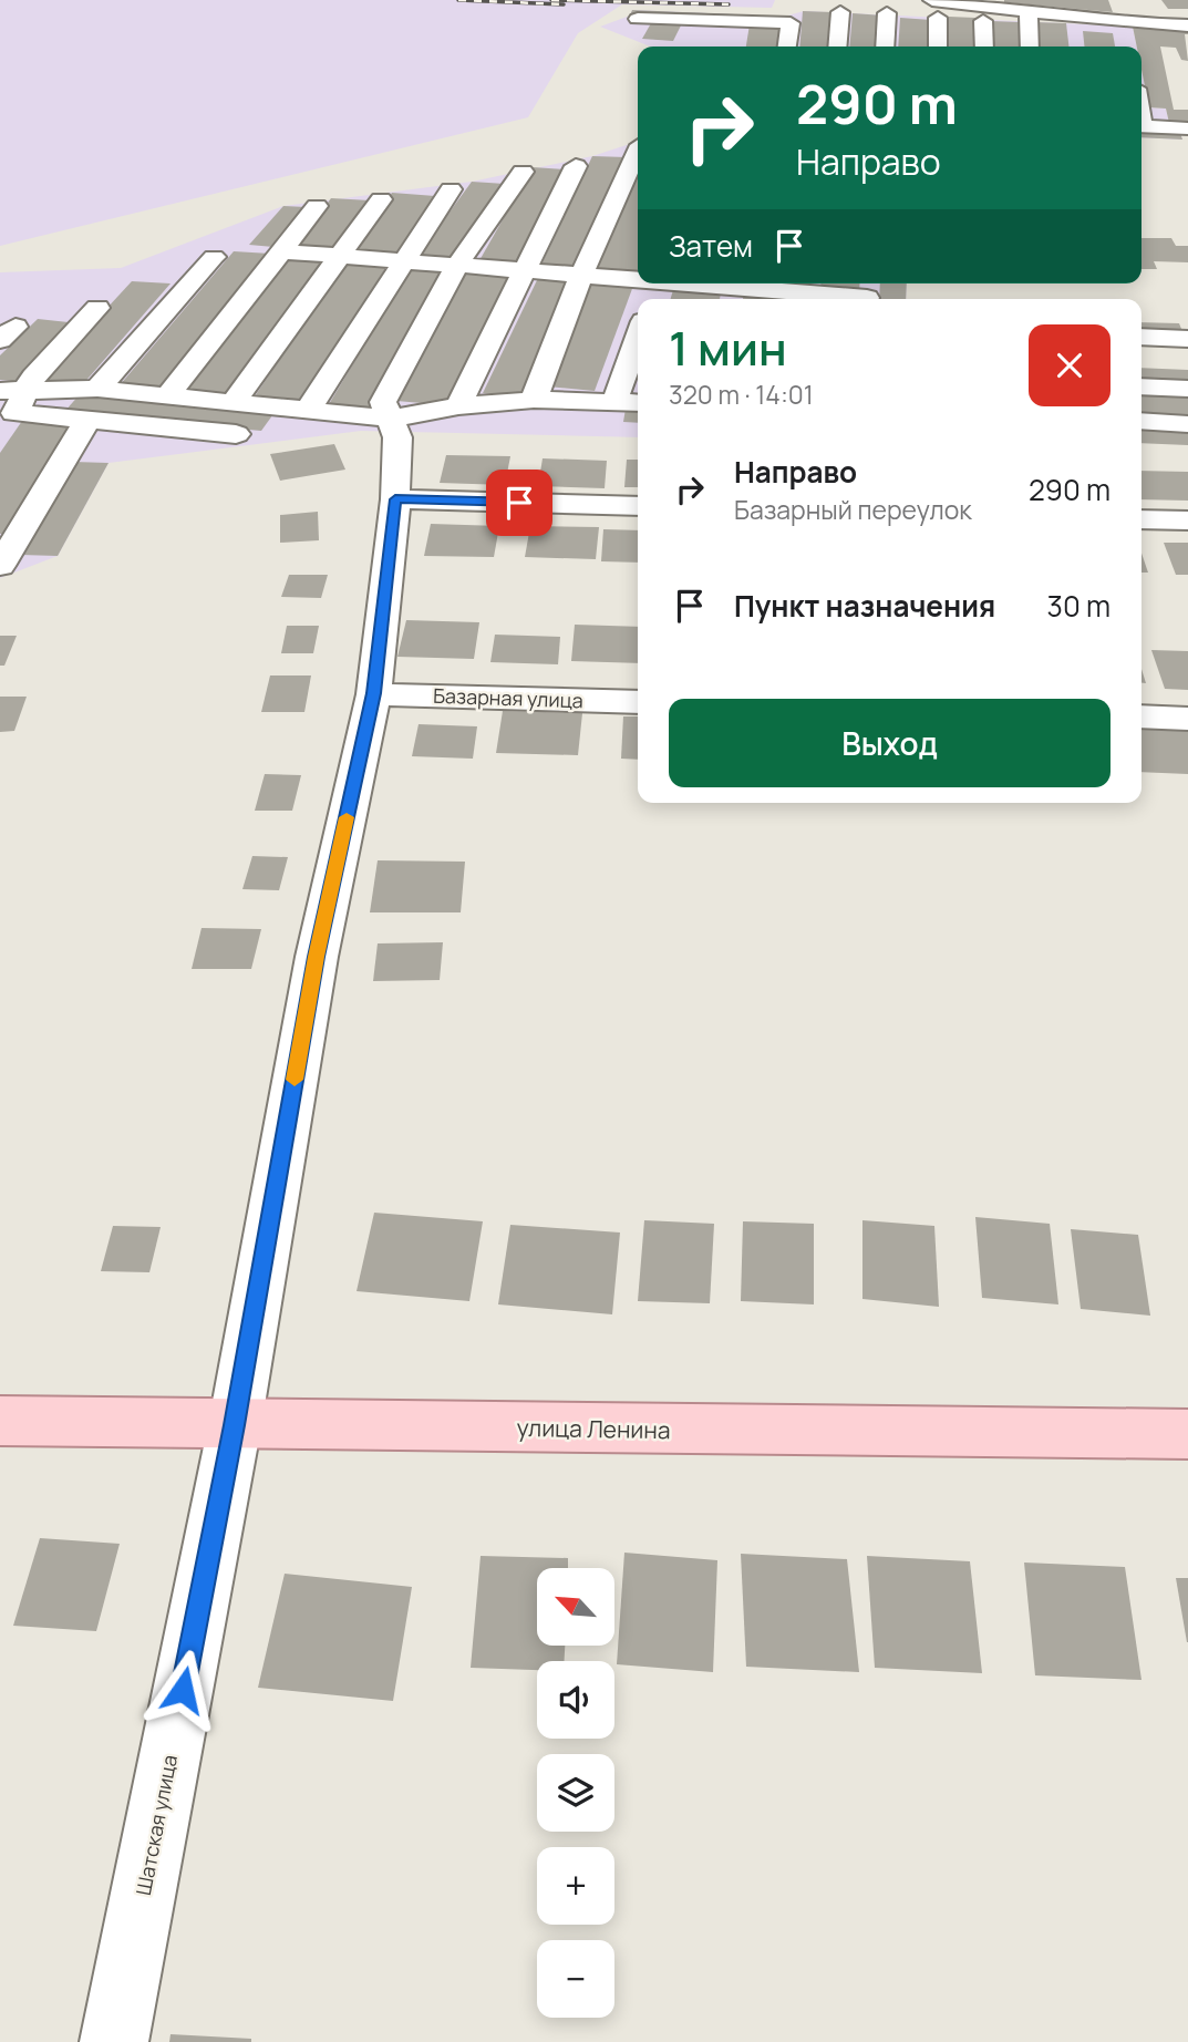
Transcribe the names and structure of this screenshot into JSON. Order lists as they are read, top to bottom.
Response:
{
  "streets": {
    "main road": ["улица Ленина"],
    "street": ["Базарная улица", "Шатская улица"]
  },
  "crossings": [
    ["Базарная улица", "Шатская улица"],
    ["улица Ленина", "Шатская улица"]
  ],
  "north": "top left",
  "page": {
    "turn": ["290 m", "Направо"],
    "then": "Затем",
    "heading": ["1 мин", "320 m · 14:01"],
    "list": [
      {
        "name": "Направо",
        "note": "Базарный переулок",
        "value": "290 m"
      },
      {
        "name": "Пункт назначения",
        "value": "30 m"
      }
    ],
    "buttons": "Выход",
    "map_buttons": ["+", "−"]
  }
}
